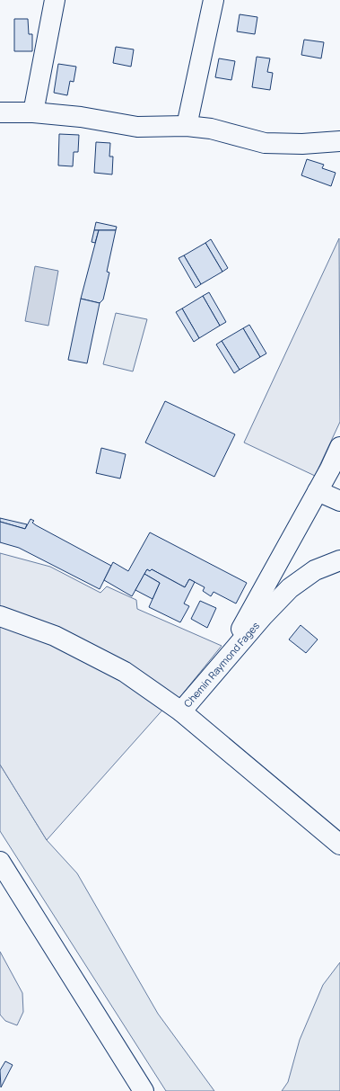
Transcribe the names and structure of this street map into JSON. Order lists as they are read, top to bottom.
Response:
{
  "streets": {
    "main road": ["Chemin Raymond Fages"]
  }
}
